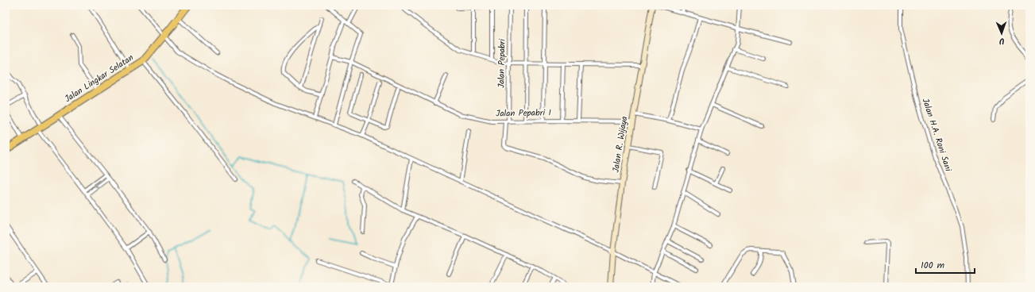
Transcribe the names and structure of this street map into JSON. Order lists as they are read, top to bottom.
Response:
{
  "streets": {
    "highway": ["Jalan Lingkar Selatan"],
    "street": [
      "Jalan Pepabri",
      "Jalan Pepabri I",
      "Jalan H.A. Roni Sani",
      "Jalan R. Wijaya"
    ]
  },
  "crossings": [
    ["Jalan Pepabri", "Jalan Pepabri I"],
    ["Jalan Pepabri", "Jalan R. Wijaya"],
    ["Jalan Pepabri I", "Jalan R. Wijaya"]
  ],
  "scale_bar": "100 m",
  "north": "bottom"
}
